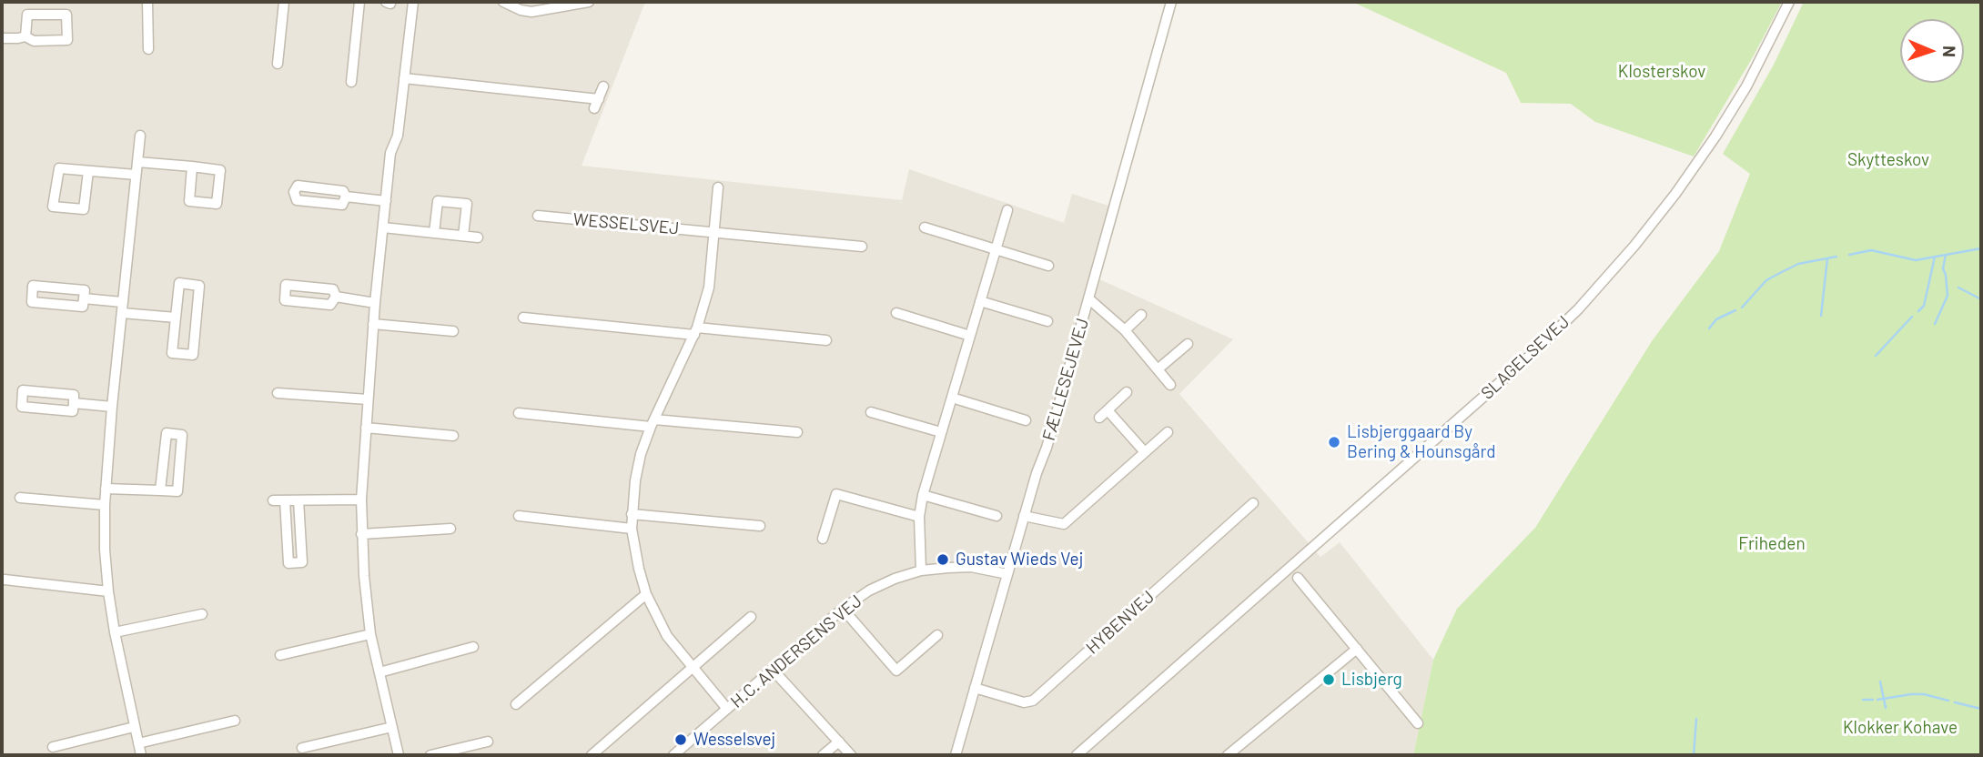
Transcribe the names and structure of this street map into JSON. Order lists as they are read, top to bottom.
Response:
{
  "streets": {
    "street": [
      "WESSELSVEJ",
      "SLAGELSEVEJ",
      "FÆLLESEJEVEJ",
      "HYBENVEJ",
      "H.C. ANDERSENS VEJ"
    ]
  },
  "crossings": [
    ["FÆLLESEJEVEJ", "HYBENVEJ"],
    ["FÆLLESEJEVEJ", "H.C. ANDERSENS VEJ"]
  ],
  "parks": [
    "Klosterskov",
    "Skytteskov",
    "Friheden",
    "Klokker Kohave"
  ],
  "places": [
    "Lisbjerggaard By Bering & Hounsgård",
    "Gustav Wieds Vej",
    "Lisbjerg",
    "Wesselsvej"
  ],
  "north": "right"
}
